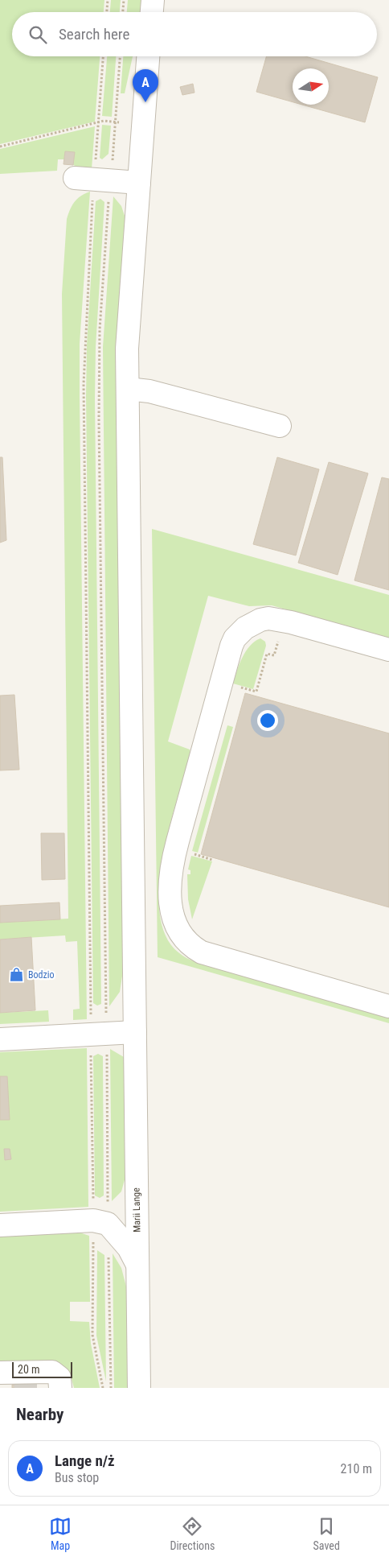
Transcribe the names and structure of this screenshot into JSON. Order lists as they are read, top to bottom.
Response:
{
  "streets": {
    "street": ["Marii Lange"]
  },
  "places": {
    "shop": ["Bodzio"]
  },
  "scale_bar": "20 m",
  "north": "right",
  "page": {
    "search": "Search here",
    "pins": "A",
    "scale": "20 m",
    "heading": "Nearby",
    "list": [
      {
        "mark": "A",
        "name": "Lange n/ż",
        "note": "Bus stop",
        "value": "210 m"
      }
    ],
    "nav": ["Map", "Directions", "Saved"]
  }
}
